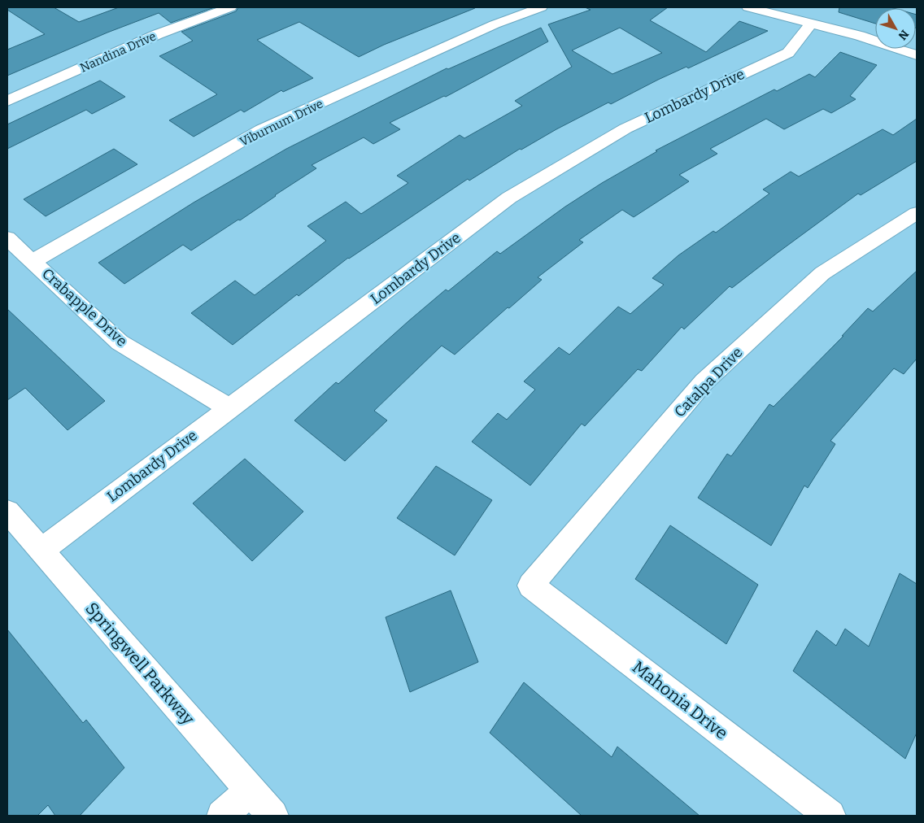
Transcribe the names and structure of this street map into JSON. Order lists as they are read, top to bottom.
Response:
{
  "streets": {
    "street": [
      "Nandina Drive",
      "Lombardy Drive",
      "Viburnum Drive",
      "Crabapple Drive",
      "Catalpa Drive",
      "Springwell Parkway",
      "Mahonia Drive"
    ]
  },
  "crossings": [
    ["Lombardy Drive", "Crabapple Drive"],
    ["Lombardy Drive", "Springwell Parkway"],
    ["Viburnum Drive", "Crabapple Drive"],
    ["Catalpa Drive", "Mahonia Drive"]
  ],
  "north": "bottom right"
}
